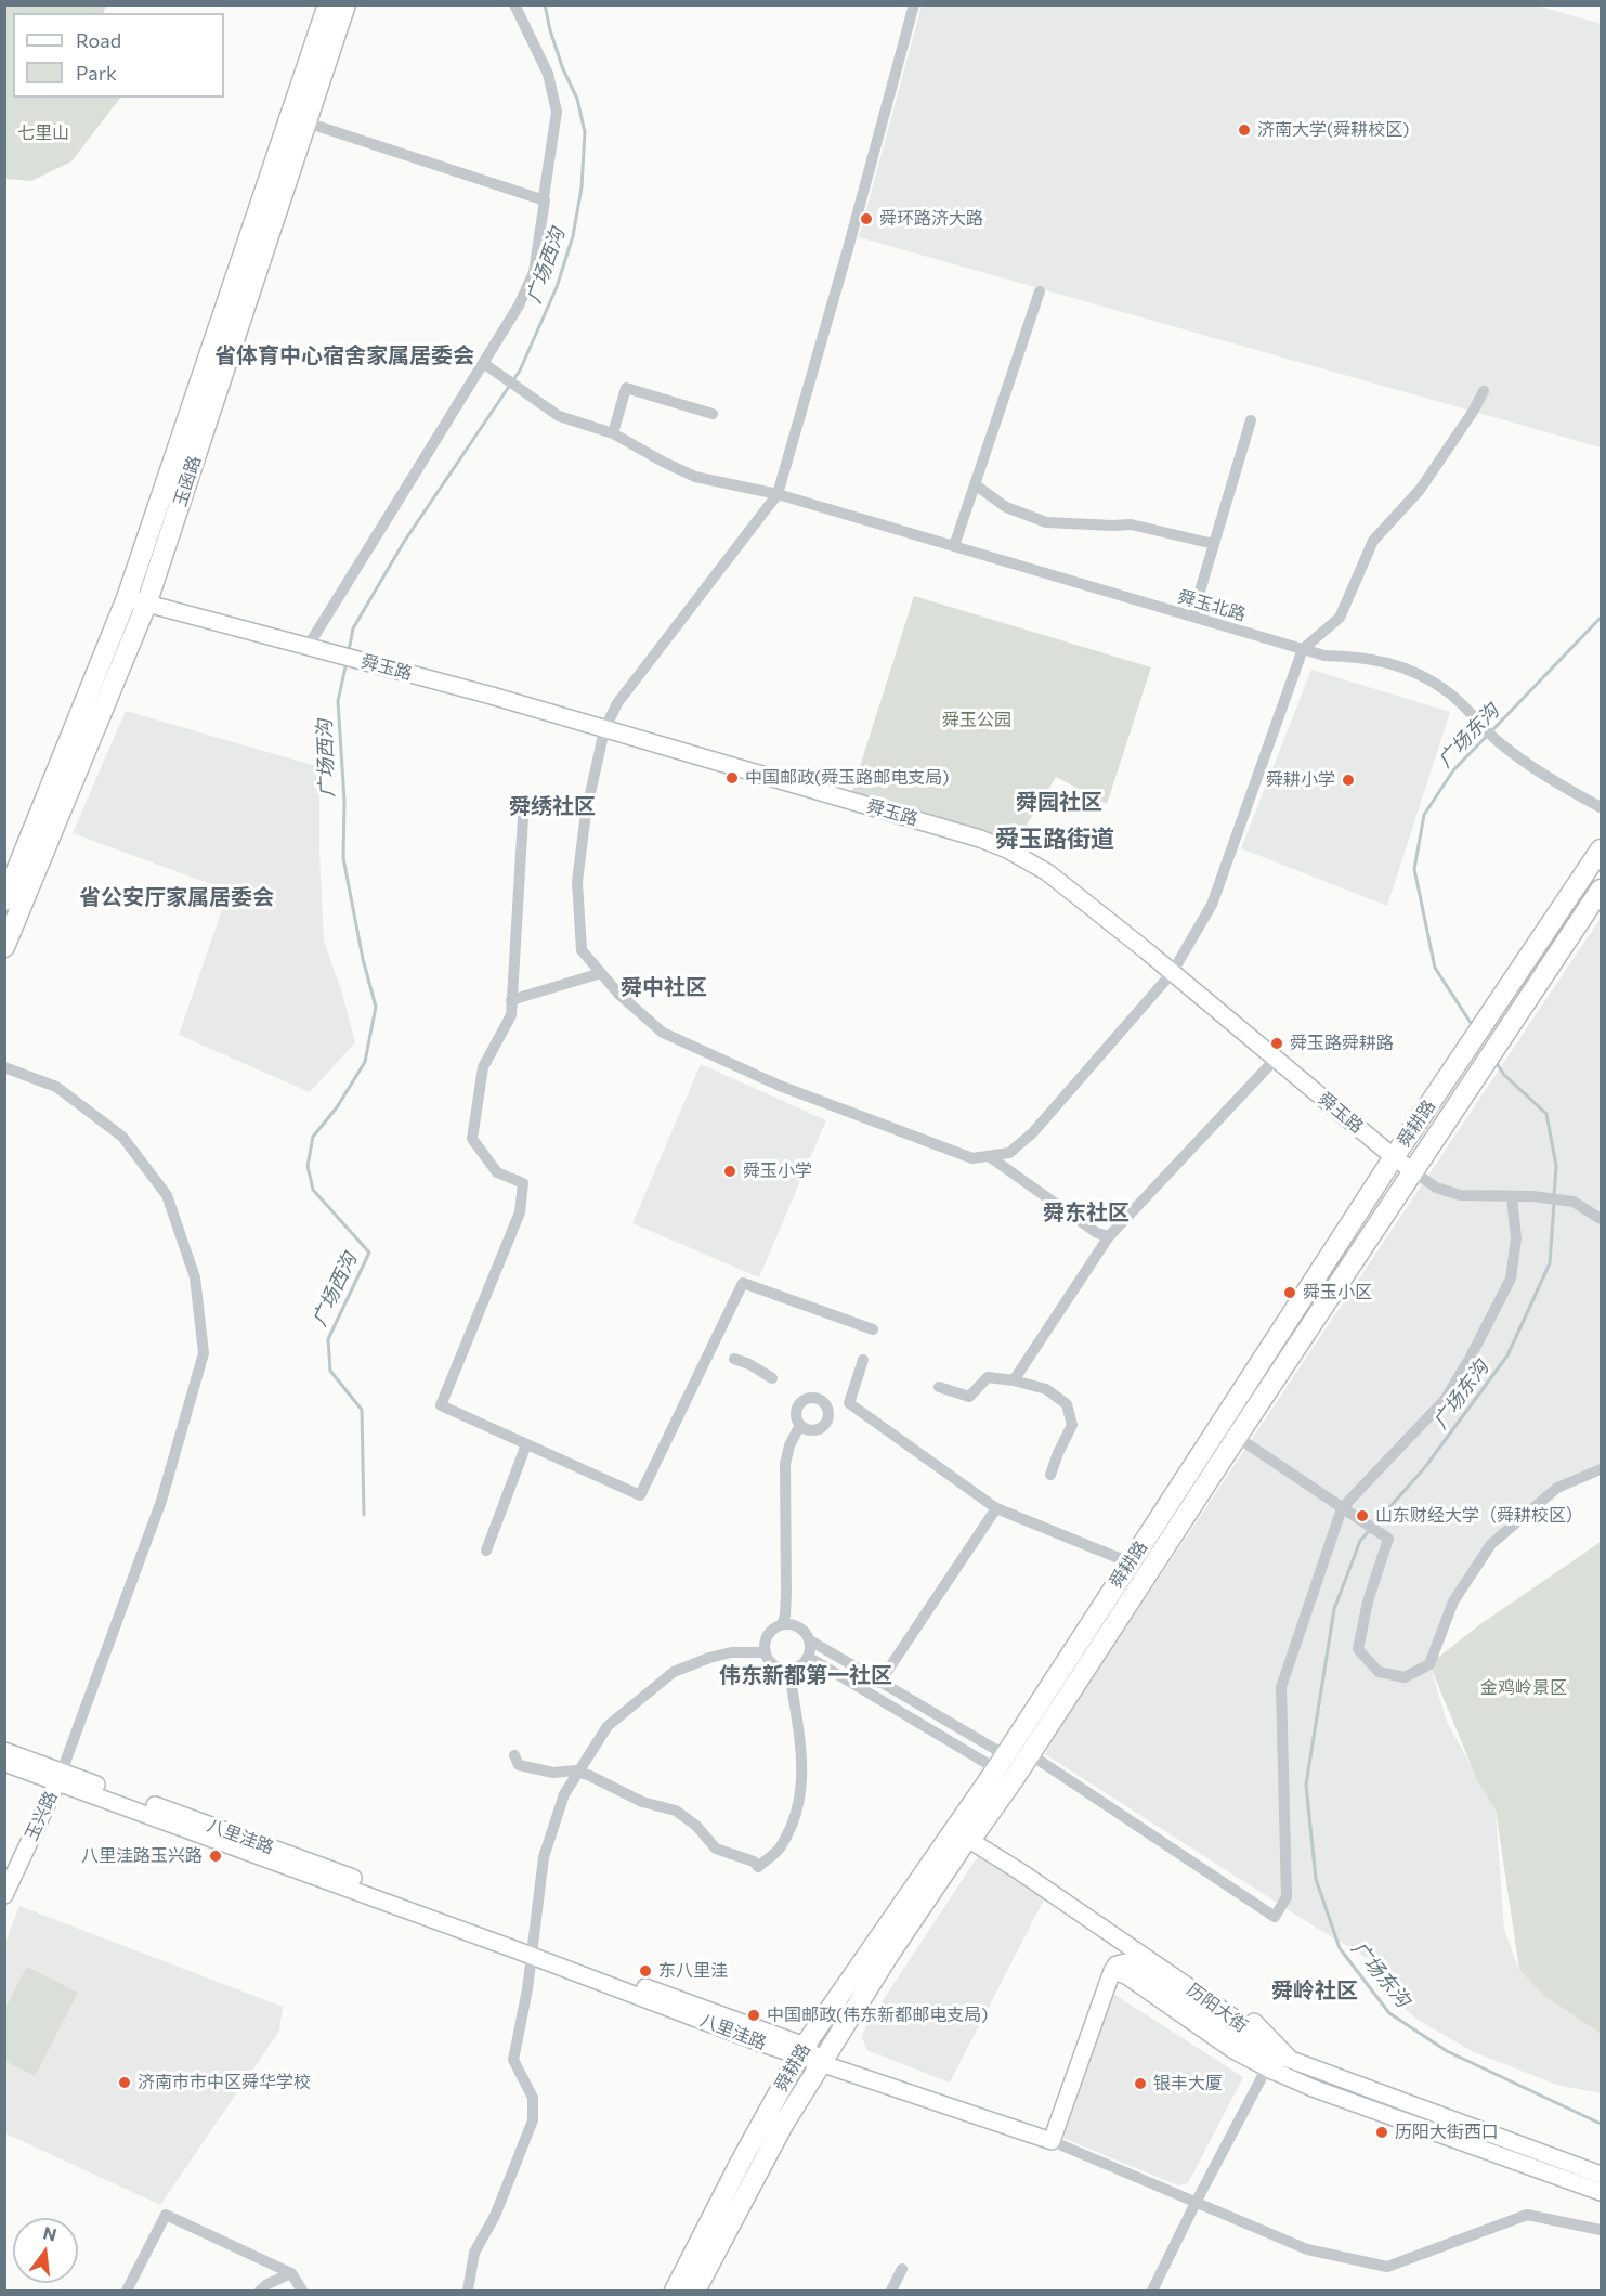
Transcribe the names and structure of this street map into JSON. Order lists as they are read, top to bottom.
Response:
{
  "streets": {
    "main road": [
      "玉函路",
      "舜玉路",
      "舜耕路",
      "玉兴路",
      "八里洼路",
      "历阳大街"
    ],
    "street": ["舜玉北路"]
  },
  "crossings": [
    ["玉函路", "舜玉路"],
    ["舜玉路", "舜耕路"],
    ["舜耕路", "八里洼路"],
    ["舜耕路", "历阳大街"],
    ["玉兴路", "八里洼路"]
  ],
  "districts": [
    "省体育中心宿舍家属居委会",
    "舜园社区",
    "舜绣社区",
    "舜玉路街道",
    "省公安厅家属居委会",
    "舜中社区",
    "舜东社区",
    "伟东新都第一社区",
    "舜岭社区"
  ],
  "water": ["广场西沟", "广场东沟"],
  "parks": ["七里山", "舜玉公园", "金鸡岭景区"],
  "places": [
    "济南大学(舜耕校区)",
    "舜环路济大路",
    "中国邮政(舜玉路邮电支局)",
    "舜耕小学",
    "舜玉路舜耕路",
    "舜玉小学",
    "舜玉小区",
    "山东财经大学（舜耕校区）",
    "八里洼路玉兴路",
    "东八里洼",
    "中国邮政(伟东新都邮电支局)",
    "济南市市中区舜华学校",
    "银丰大厦",
    "历阳大街西口"
  ],
  "legend": ["Road", "Park"],
  "north": "top"
}
